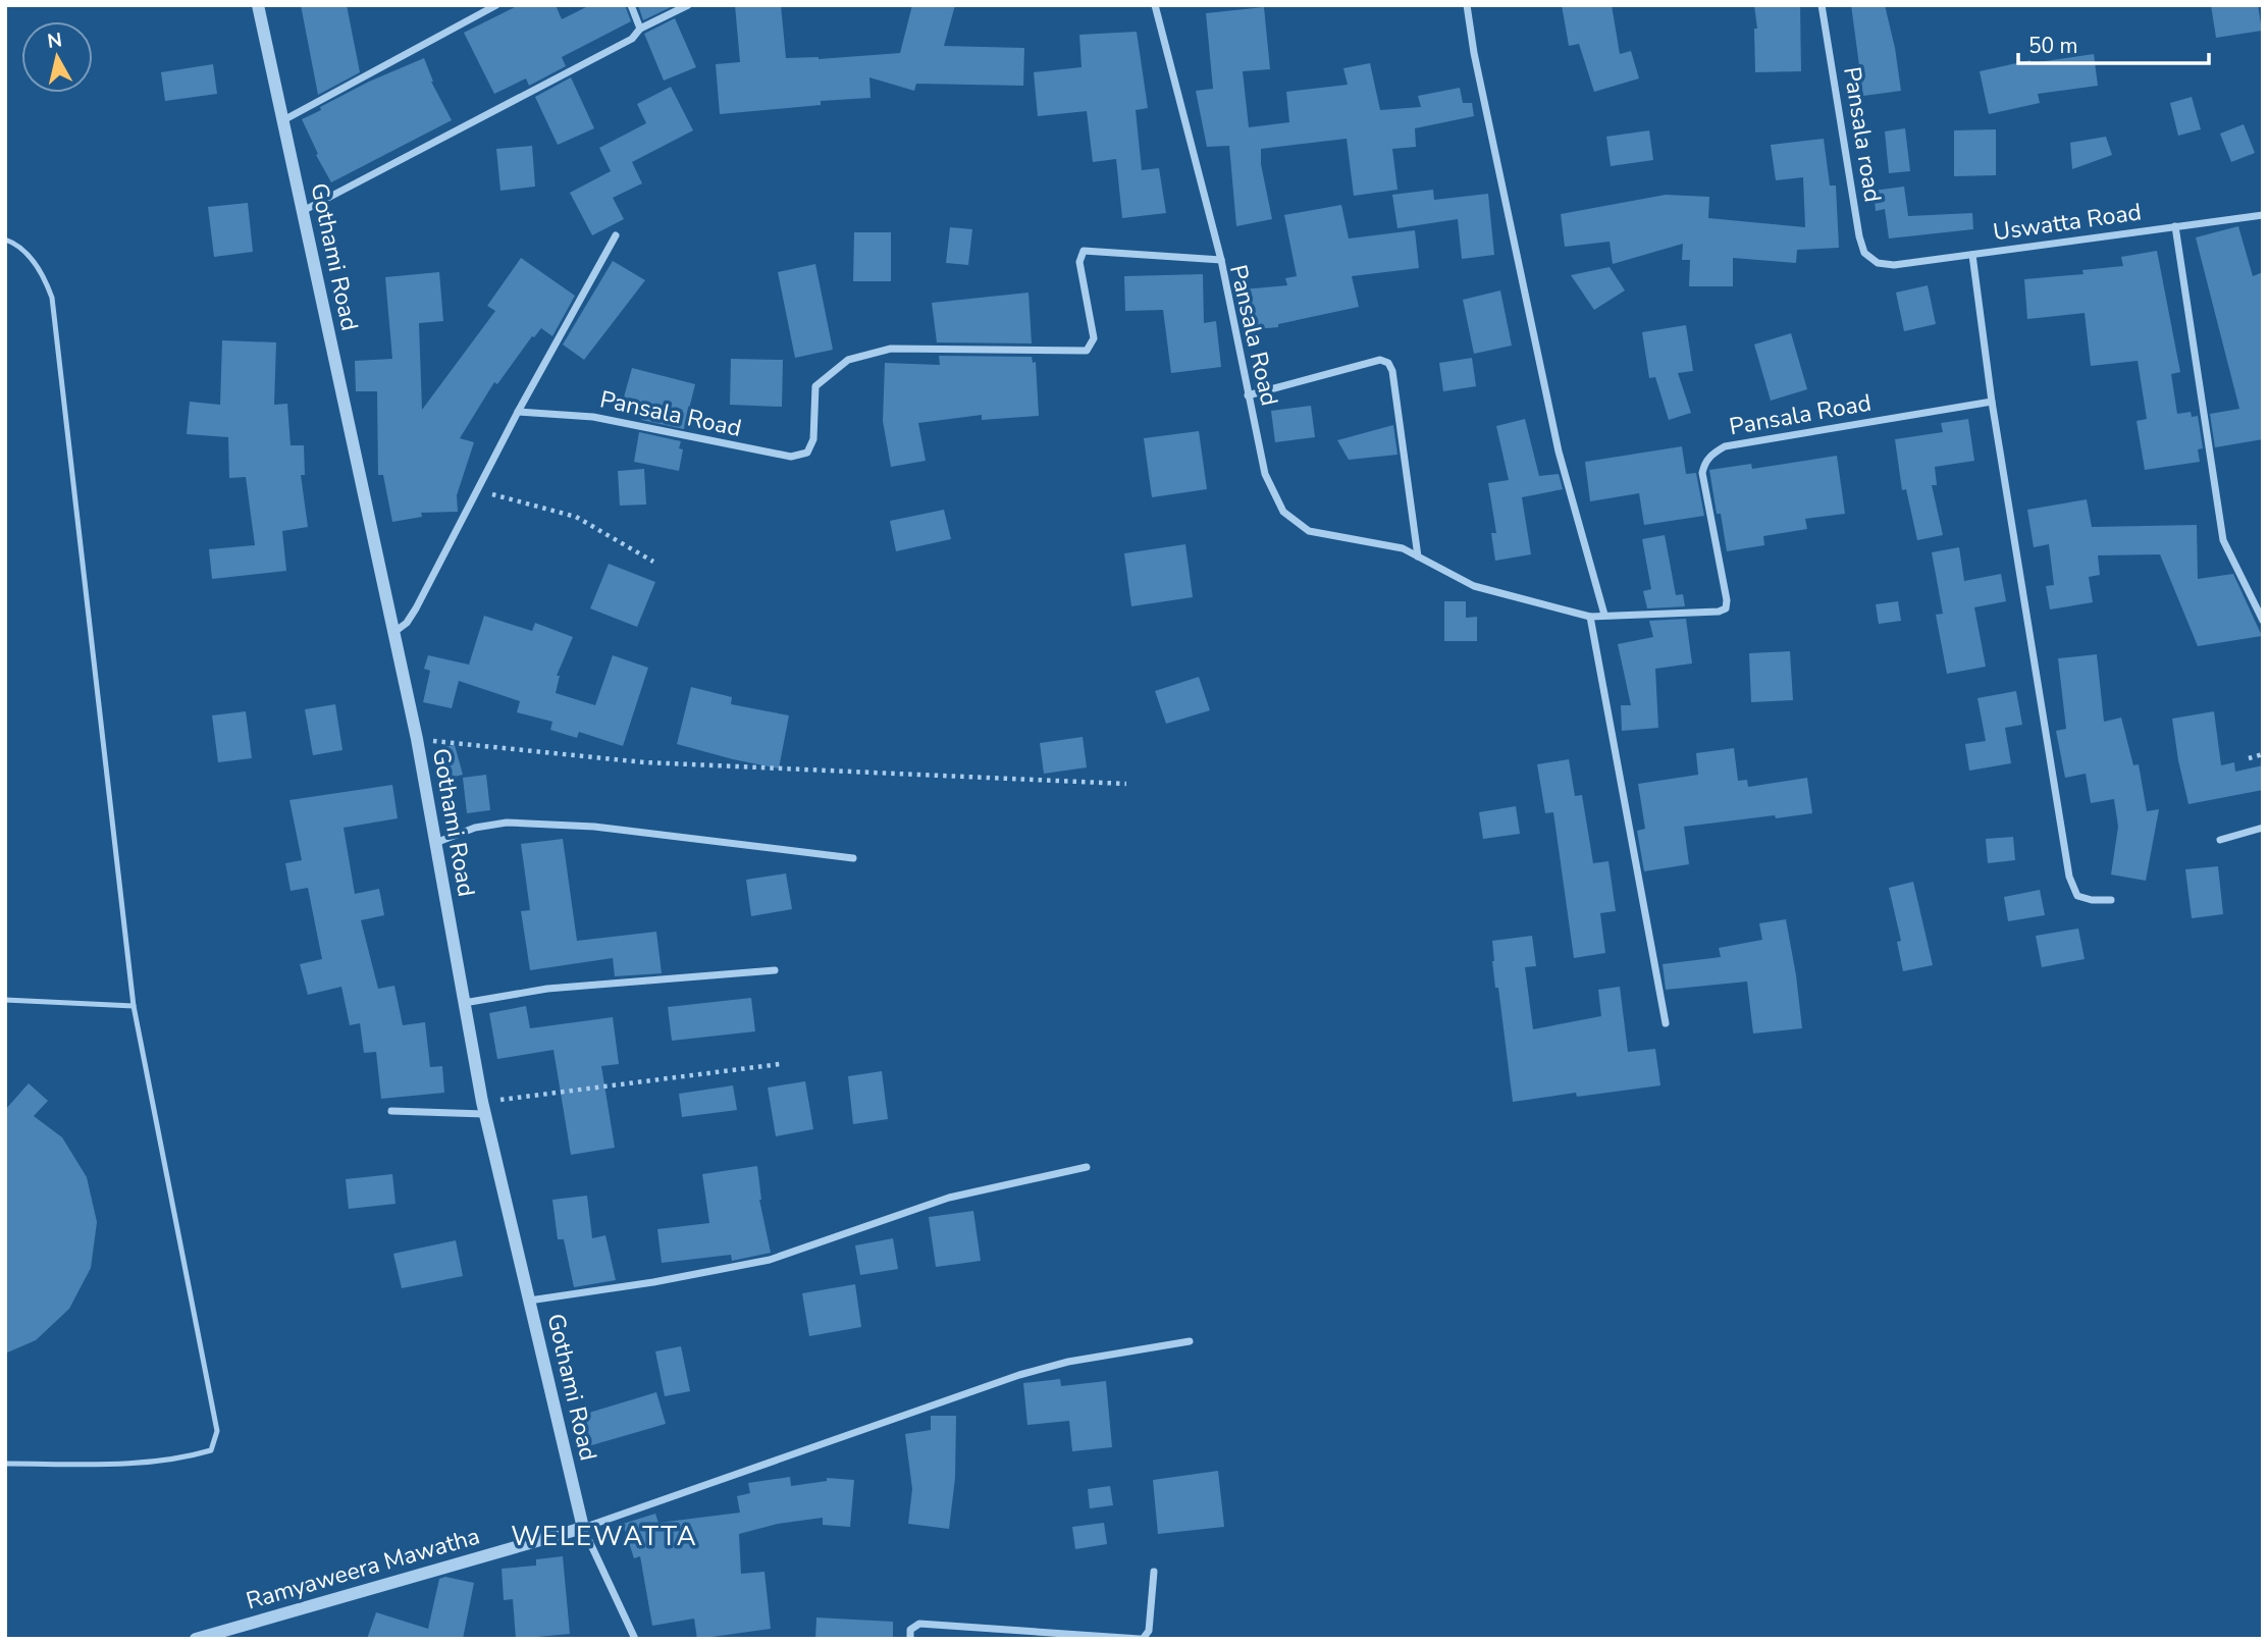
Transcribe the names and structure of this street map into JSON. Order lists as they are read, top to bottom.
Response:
{
  "streets": {
    "street": [
      "Pansala road",
      "Uswatta Road",
      "Gothami Road",
      "Pansala Road",
      "Ramyaweera Mawatha"
    ]
  },
  "crossings": [
    ["Pansala road", "Uswatta Road"],
    ["Gothami Road", "Ramyaweera Mawatha"]
  ],
  "districts": ["WELEWATTA"],
  "scale_bar": "50 m",
  "north": "top"
}
